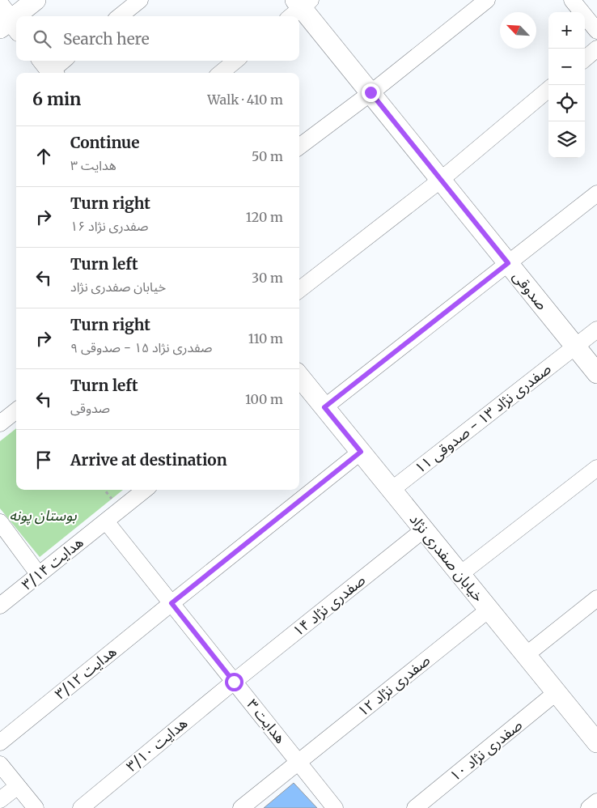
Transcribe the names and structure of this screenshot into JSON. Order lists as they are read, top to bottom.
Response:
{
  "streets": {
    "street": [
      "صدوقی",
      "صفدری نژاد ۱۳ - صدوقی ۱۱",
      "خیابان صفدری نژاد",
      "هدایت ۳/۱۴",
      "صفدری نژاد ۱۴",
      "هدایت ۳/۱۲",
      "صفدری نژاد ۱۲",
      "هدایت ۳",
      "هدایت ۳/۱۰",
      "صفدری نژاد ۱۰"
    ]
  },
  "crossings": [
    ["صدوقی", "صفدری نژاد ۱۳ - صدوقی ۱۱"],
    ["صفدری نژاد ۱۳ - صدوقی ۱۱", "خیابان صفدری نژاد"],
    ["خیابان صفدری نژاد", "صفدری نژاد ۱۴"],
    ["خیابان صفدری نژاد", "هدایت ۳/۱۲"],
    ["خیابان صفدری نژاد", "صفدری نژاد ۱۲"],
    ["خیابان صفدری نژاد", "صفدری نژاد ۱۰"],
    ["هدایت ۳/۱۴", "هدایت ۳"],
    ["صفدری نژاد ۱۴", "هدایت ۳"],
    ["صفدری نژاد ۱۴", "هدایت ۳/۱۰"],
    ["هدایت ۳/۱۲", "هدایت ۳"],
    ["صفدری نژاد ۱۲", "هدایت ۳"],
    ["هدایت ۳", "هدایت ۳/۱۰"]
  ],
  "parks": ["بوستان پونه"],
  "north": "top left",
  "page": {
    "map_buttons": ["+", "−"],
    "search": "Search here",
    "heading": ["6 min", "Walk · 410 m"],
    "list": [
      ["Continue", "هدایت ۳", "50 m"],
      ["Turn right", "صفدری نژاد ۱۶", "120 m"],
      ["Turn left", "خیابان صفدری نژاد", "30 m"],
      ["Turn right", "صفدری نژاد ۱۵ - صدوقی ۹", "110 m"],
      ["Turn left", "صدوقی", "100 m"],
      "Arrive at destination"
    ]
  }
}
